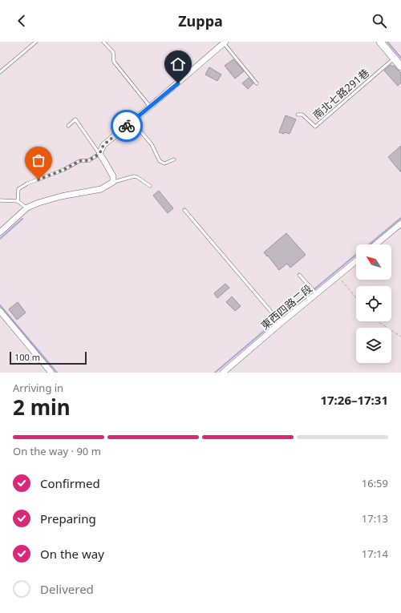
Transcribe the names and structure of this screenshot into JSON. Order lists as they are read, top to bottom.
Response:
{
  "streets": {
    "street": ["東西四路二段"],
    "lane": ["南北七路291巷"]
  },
  "scale_bar": "100 m",
  "north": "top left",
  "page": {
    "header": "Zuppa",
    "scale": "100 m",
    "heading": ["2 min", "Arriving in", "17:26–17:31"],
    "bar": "On the way · 90 m",
    "list": [
      ["Confirmed", "16:59"],
      ["Preparing", "17:13"],
      ["On the way", "17:14"],
      "Delivered"
    ]
  }
}
